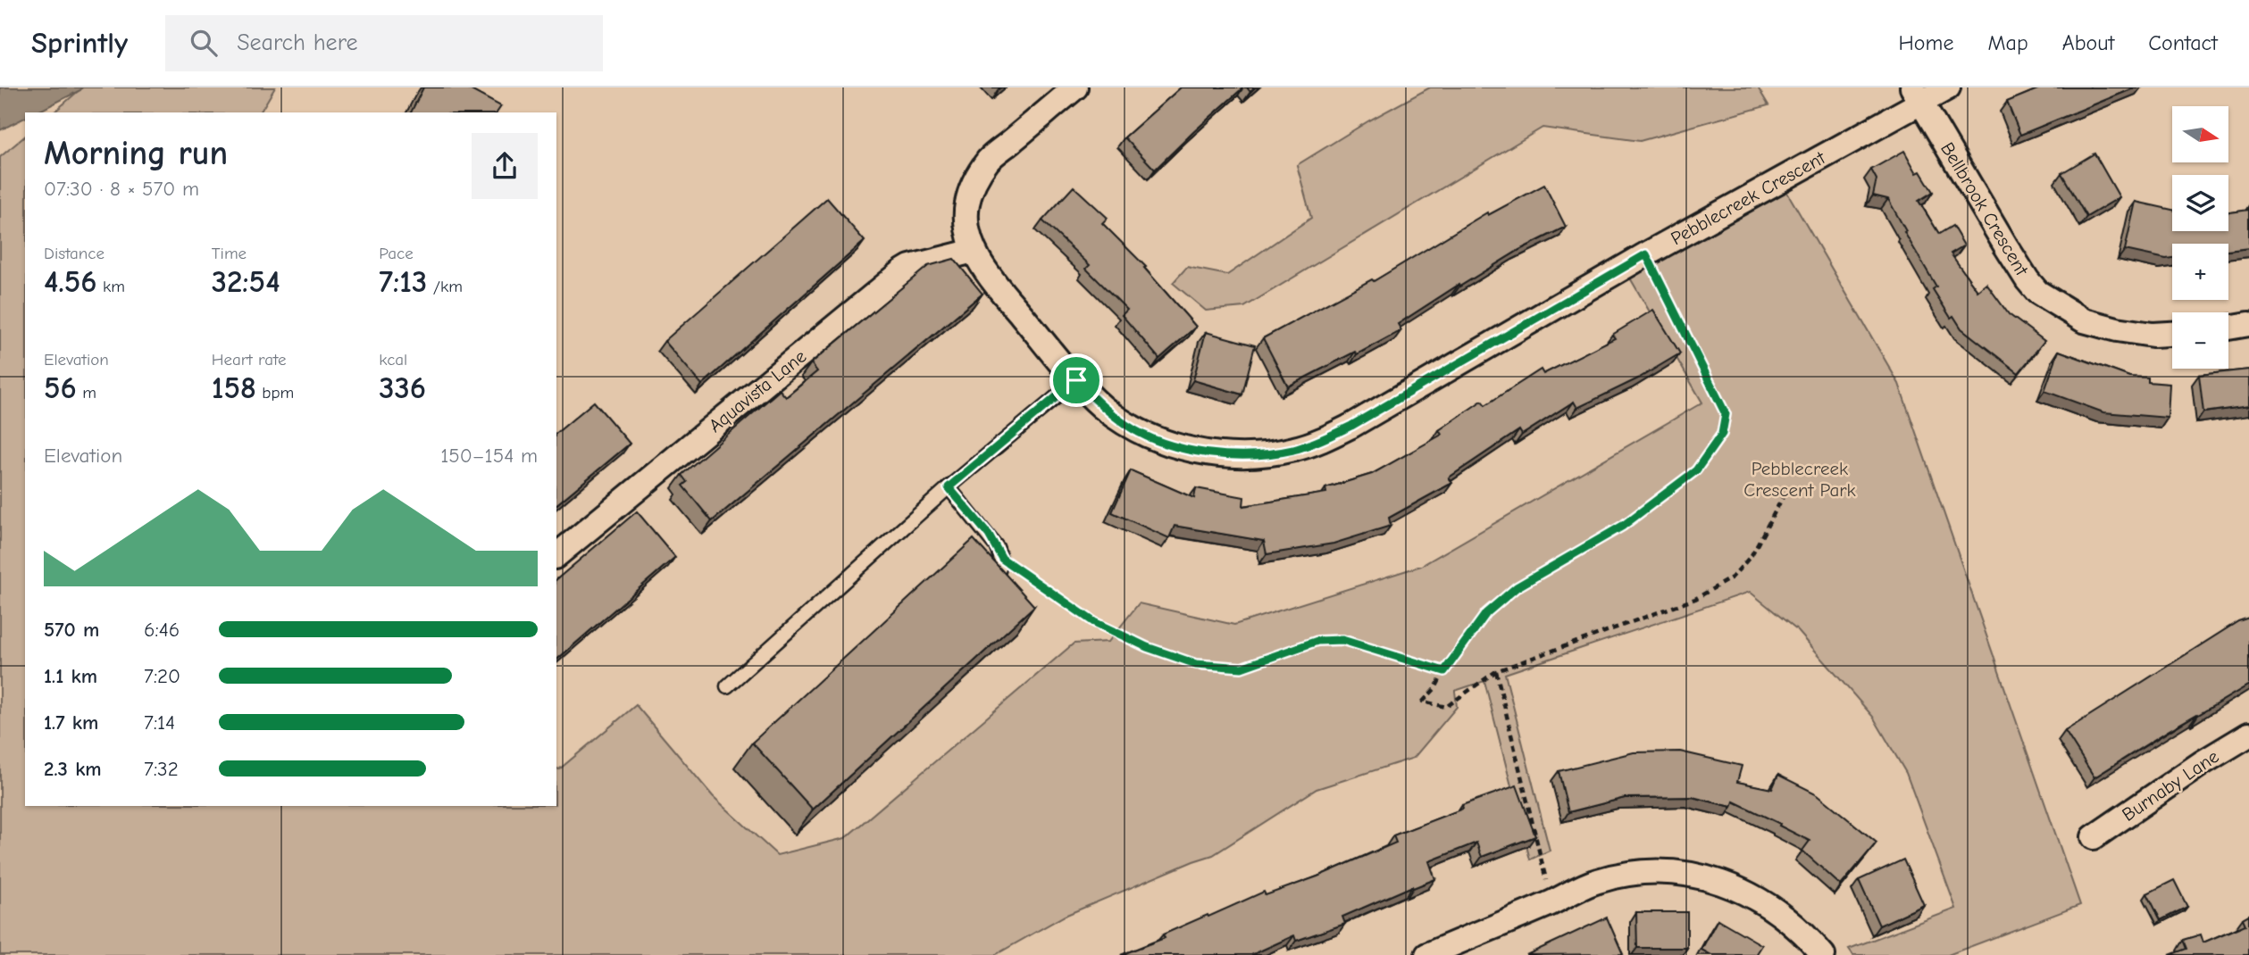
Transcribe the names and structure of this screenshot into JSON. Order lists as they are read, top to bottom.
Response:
{
  "streets": {
    "street": [
      "Pebblecreek Crescent",
      "Bellbrook Crescent",
      "Aquavista Lane",
      "Burnaby Lane"
    ]
  },
  "crossings": [
    ["Pebblecreek Crescent", "Bellbrook Crescent"],
    ["Pebblecreek Crescent", "Aquavista Lane"]
  ],
  "parks": ["Pebblecreek Crescent Park"],
  "north": "right",
  "page": {
    "header": "Sprintly",
    "search": "Search here",
    "nav": [
      "Home",
      "Map",
      "About",
      "Contact"
    ],
    "map_buttons": ["+", "−"],
    "heading": ["Morning run", "07:30 · 8 × 570 m"],
    "stats": [
      ["Distance", "4.56 km"],
      ["Time", "32:54"],
      ["Pace", "7:13 /km"],
      ["Elevation", "56 m"],
      ["Heart rate", "158 bpm"],
      ["kcal", "336"]
    ],
    "chart": ["Elevation", "150–154 m"],
    "list": [
      {
        "name": "570 m",
        "note": "6:46"
      },
      {
        "name": "1.1 km",
        "note": "7:20"
      },
      {
        "name": "1.7 km",
        "note": "7:14"
      },
      {
        "name": "2.3 km",
        "note": "7:32"
      }
    ]
  }
}
